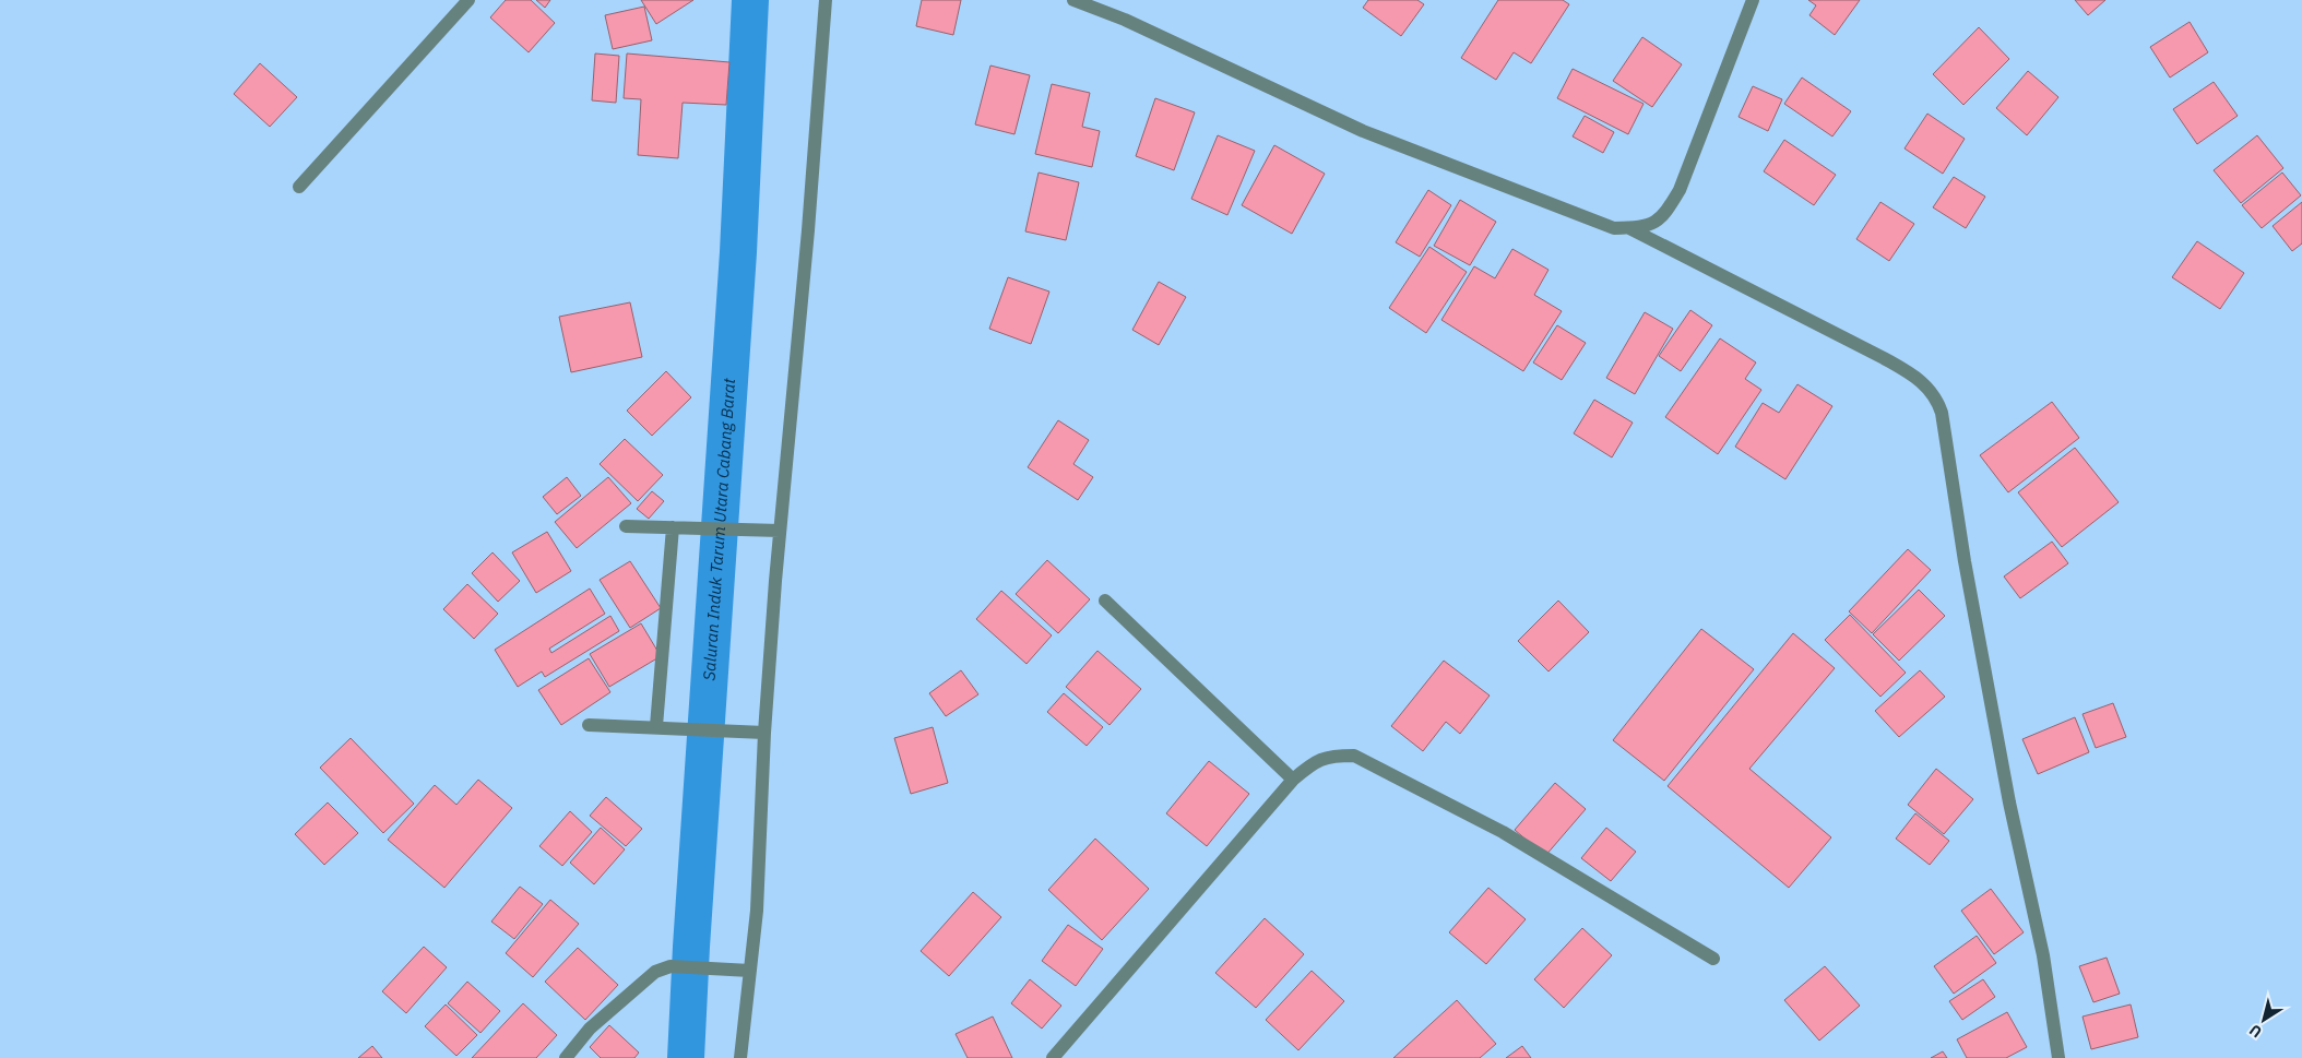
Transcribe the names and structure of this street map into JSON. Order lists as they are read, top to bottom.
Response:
{
  "water": ["Saluran Induk Tarum Utara Cabang Barat"],
  "north": "bottom left"
}
